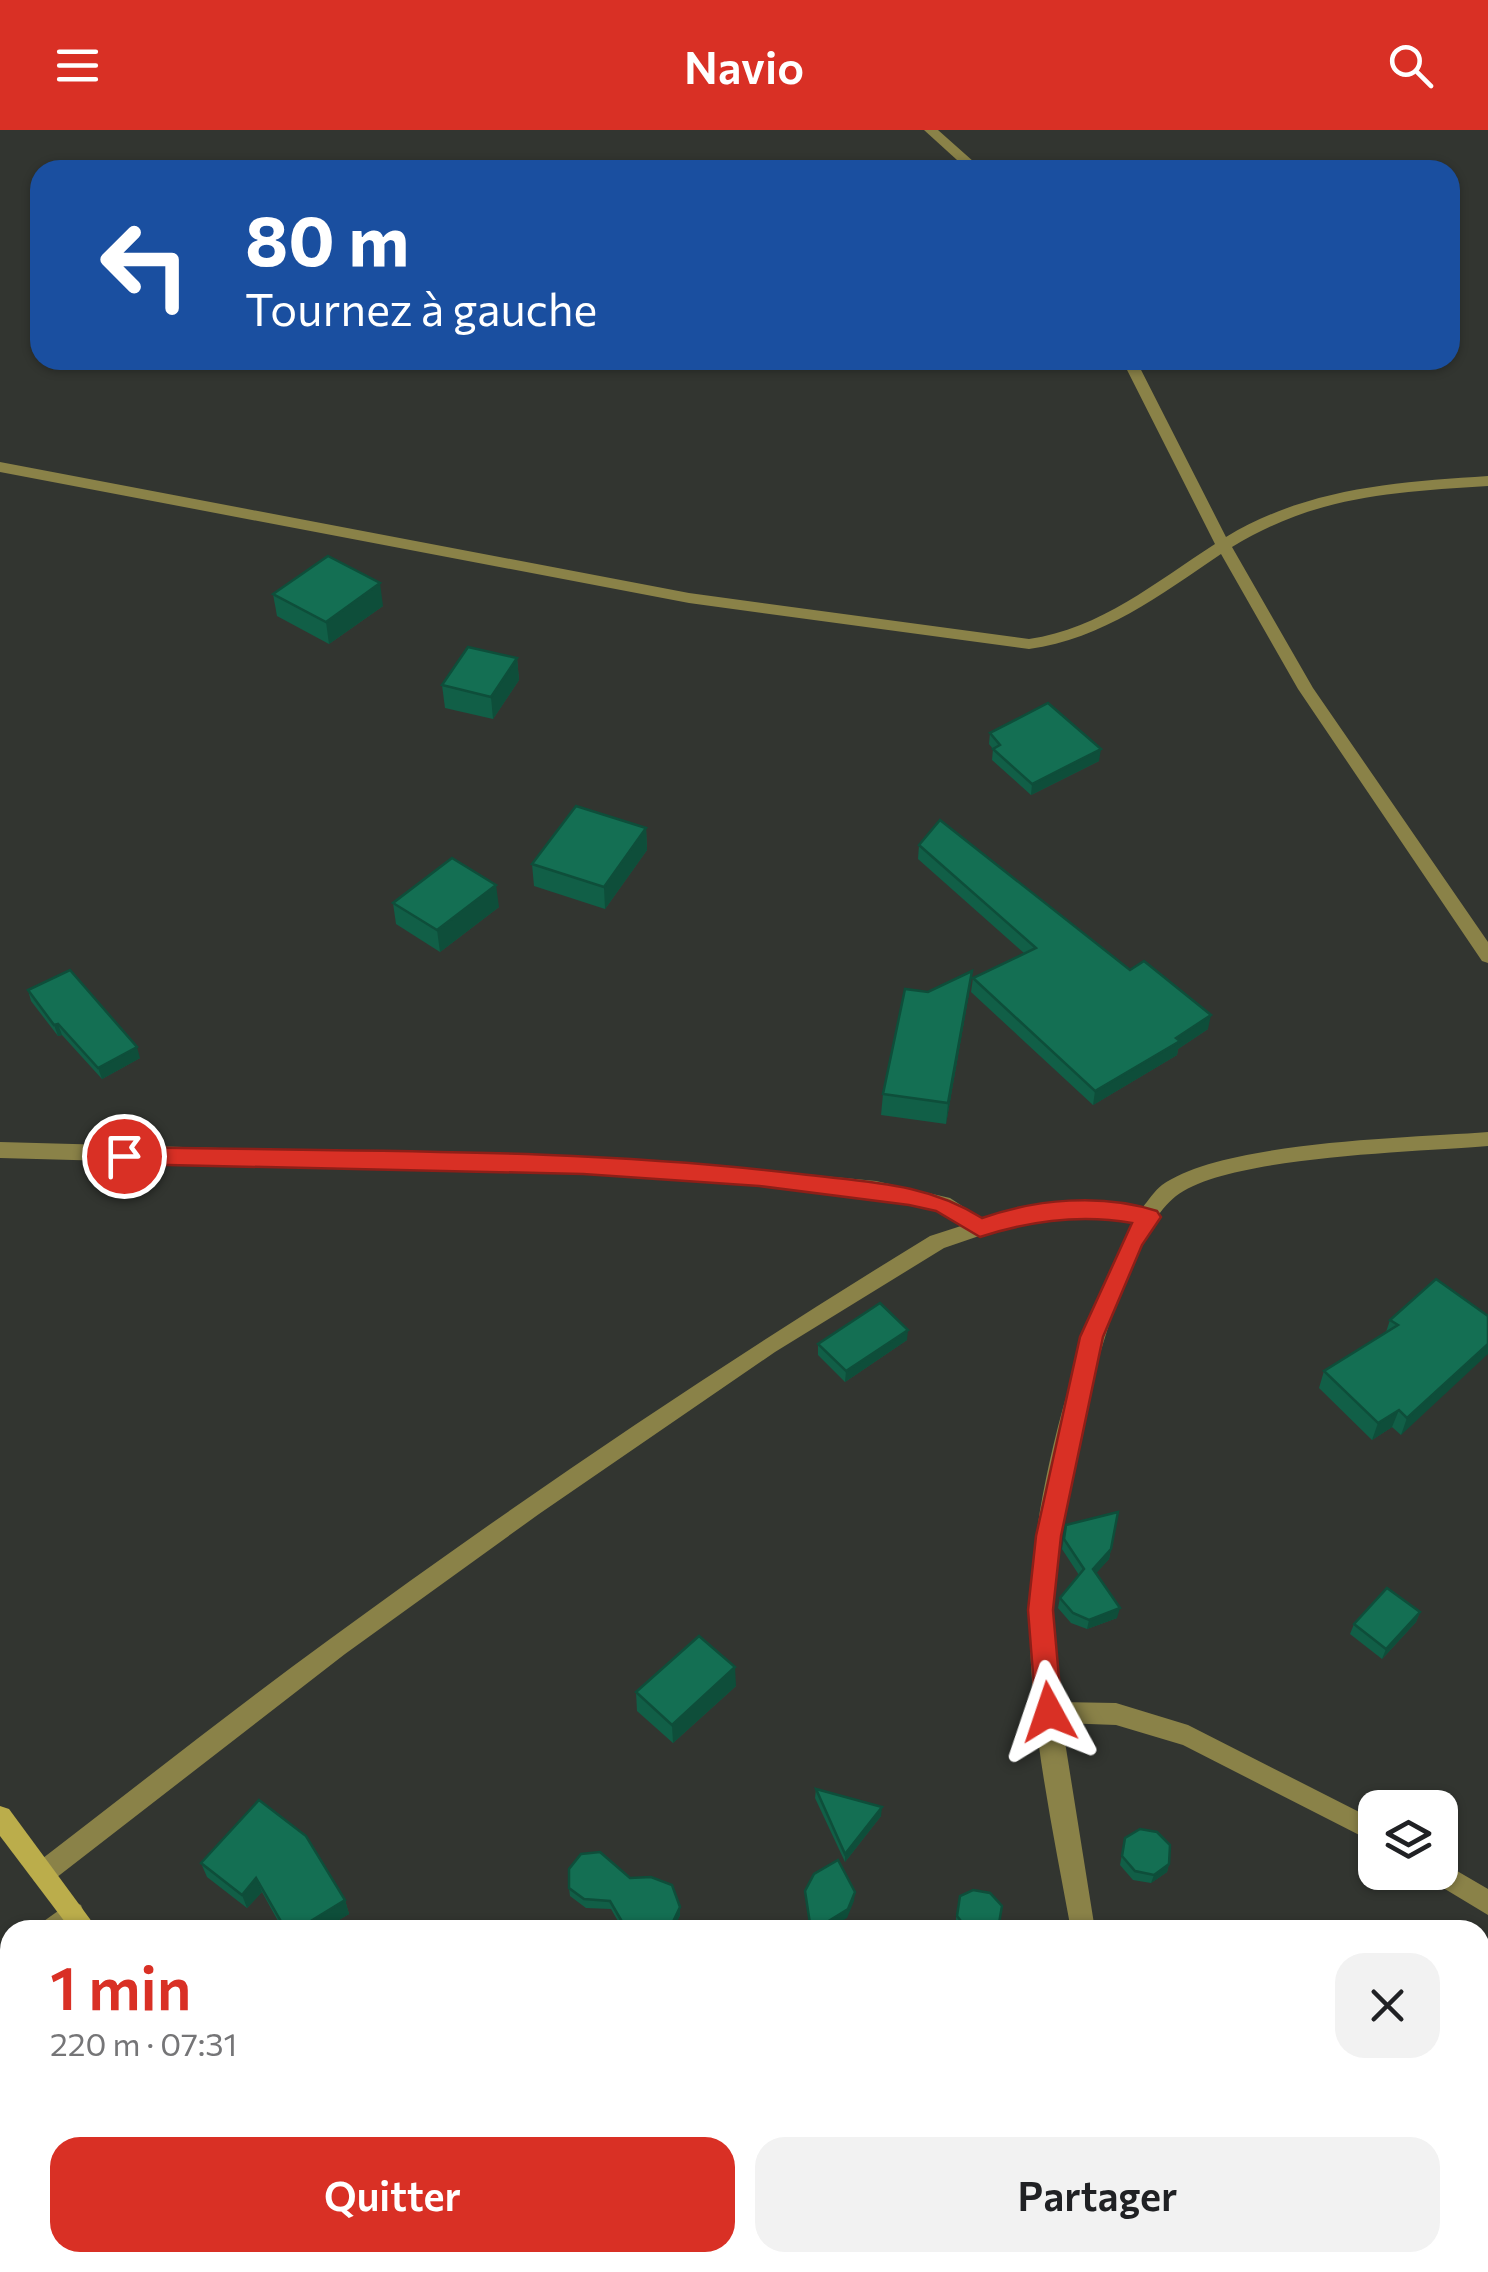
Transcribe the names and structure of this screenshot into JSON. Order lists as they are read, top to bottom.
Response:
{
  "page": {
    "header": "Navio",
    "turn": ["80 m", "Tournez à gauche"],
    "heading": ["1 min", "220 m · 07:31"],
    "buttons": ["Quitter", "Partager"]
  }
}
